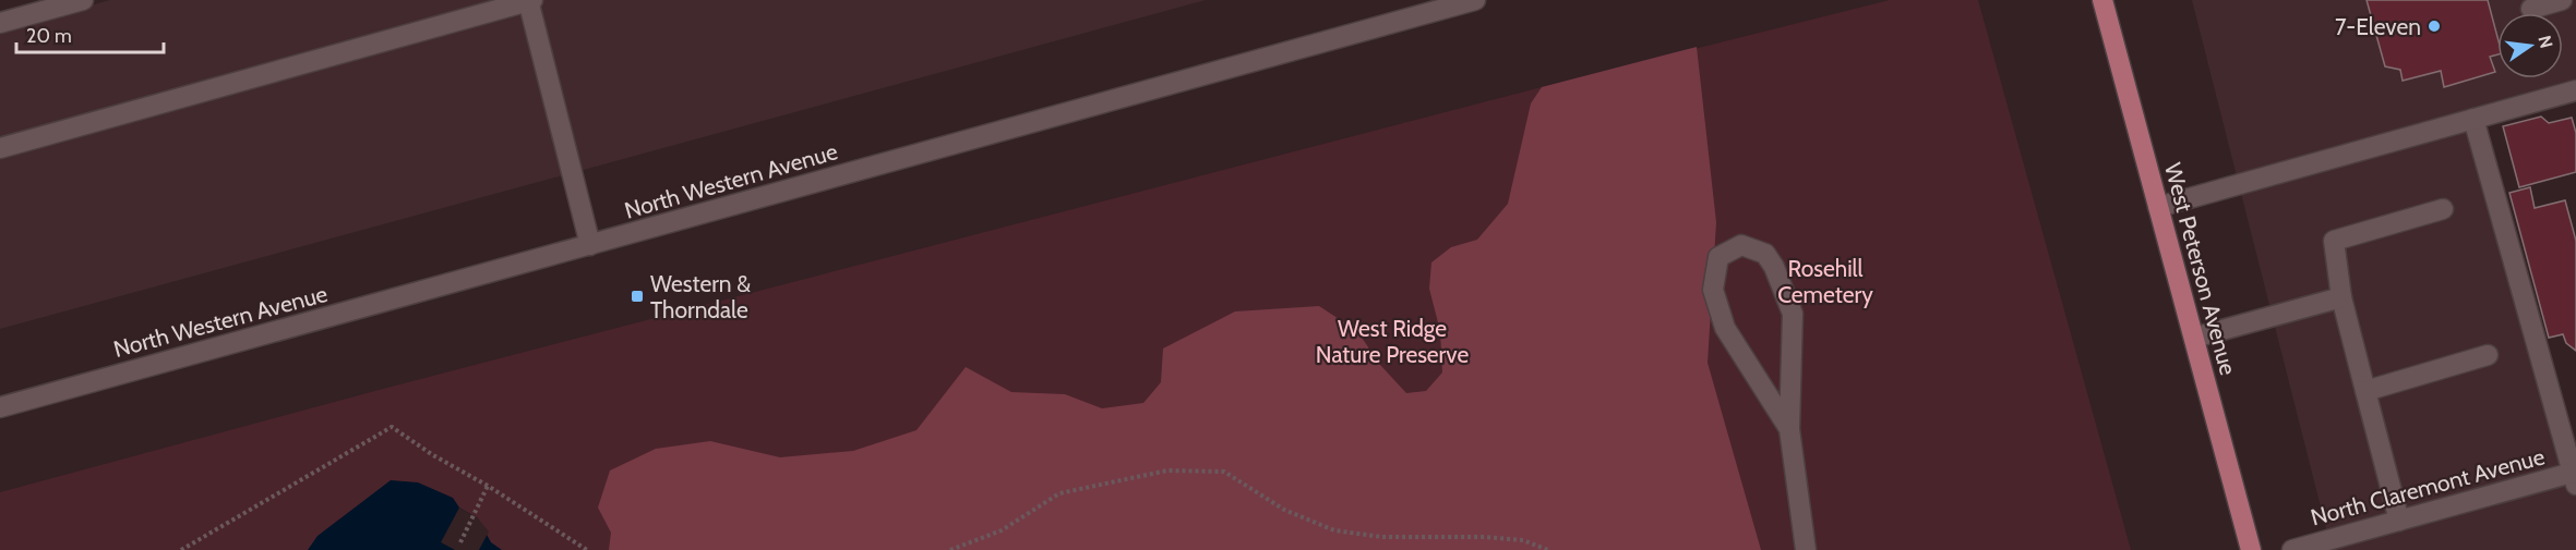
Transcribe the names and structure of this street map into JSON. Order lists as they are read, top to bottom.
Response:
{
  "streets": {
    "main road": ["North Western Avenue", "West Peterson Avenue", "North Claremont Avenue"]
  },
  "parks": ["Rosehill Cemetery", "West Ridge Nature Preserve"],
  "places": {
    "other": ["7-Eleven"],
    "transit": ["Western & Thorndale"]
  },
  "scale_bar": "20 m",
  "north": "right"
}
